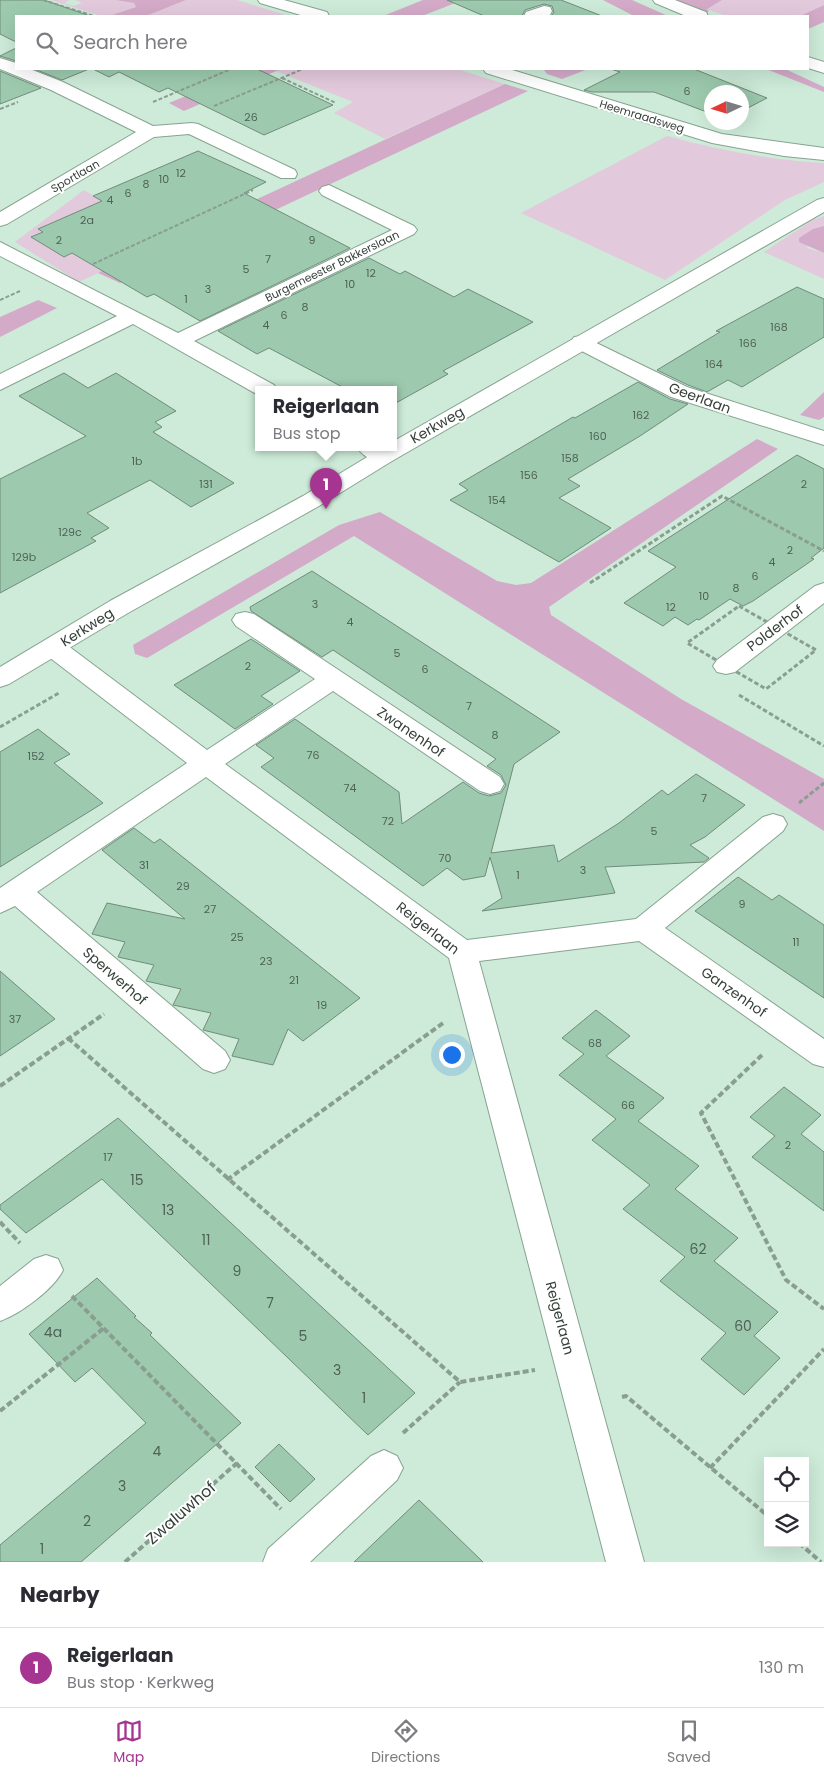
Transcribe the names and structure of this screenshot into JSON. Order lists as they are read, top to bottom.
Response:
{
  "streets": {
    "street": [
      "Heemraadsweg",
      "Sportlaan",
      "Burgemeester Bakkerslaan",
      "Geerlaan",
      "Kerkweg",
      "Polderhof",
      "Zwanenhof",
      "Reigerlaan",
      "Sperwerhof",
      "Ganzenhof"
    ],
    "path": ["Zwaluwhof"]
  },
  "crossings": [
    ["Geerlaan", "Kerkweg"],
    ["Kerkweg", "Reigerlaan"],
    ["Reigerlaan", "Sperwerhof"]
  ],
  "house_numbers": [
    "6",
    "26",
    "12",
    "10",
    "8",
    "6",
    "4",
    "2a",
    "2",
    "9",
    "7",
    "5",
    "12",
    "10",
    "3",
    "1",
    "8",
    "6",
    "4",
    "168",
    "166",
    "164",
    "162",
    "160",
    "158",
    "1b",
    "156",
    "131",
    "2",
    "154",
    "129c",
    "2",
    "129b",
    "4",
    "6",
    "8",
    "10",
    "3",
    "12",
    "4",
    "5",
    "2",
    "6",
    "7",
    "8",
    "76",
    "152",
    "74",
    "7",
    "72",
    "5",
    "70",
    "31",
    "3",
    "1",
    "29",
    "9",
    "27",
    "25",
    "11",
    "23",
    "21",
    "19",
    "37",
    "68",
    "66",
    "2",
    "17",
    "15",
    "13",
    "11",
    "62",
    "9",
    "7",
    "60",
    "4a",
    "5",
    "3",
    "1",
    "4",
    "3",
    "2",
    "1"
  ],
  "north": "left",
  "page": {
    "search": "Search here",
    "popup": ["Reigerlaan", "Bus stop"],
    "pins": "1",
    "heading": "Nearby",
    "list": [
      {
        "mark": "1",
        "name": "Reigerlaan",
        "note": "Bus stop · Kerkweg",
        "value": "130 m"
      }
    ],
    "nav": ["Map", "Directions", "Saved"]
  }
}
